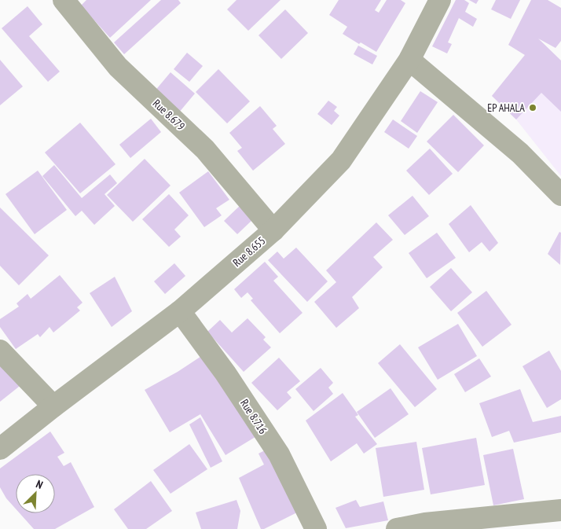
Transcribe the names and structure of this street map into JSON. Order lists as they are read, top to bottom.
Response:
{
  "streets": {
    "street": ["Rue 8.679", "Rue 8.655", "Rue 8.716"]
  },
  "crossings": [
    ["Rue 8.679", "Rue 8.655"],
    ["Rue 8.655", "Rue 8.716"]
  ],
  "places": ["EP AHALA"],
  "north": "top right"
}
